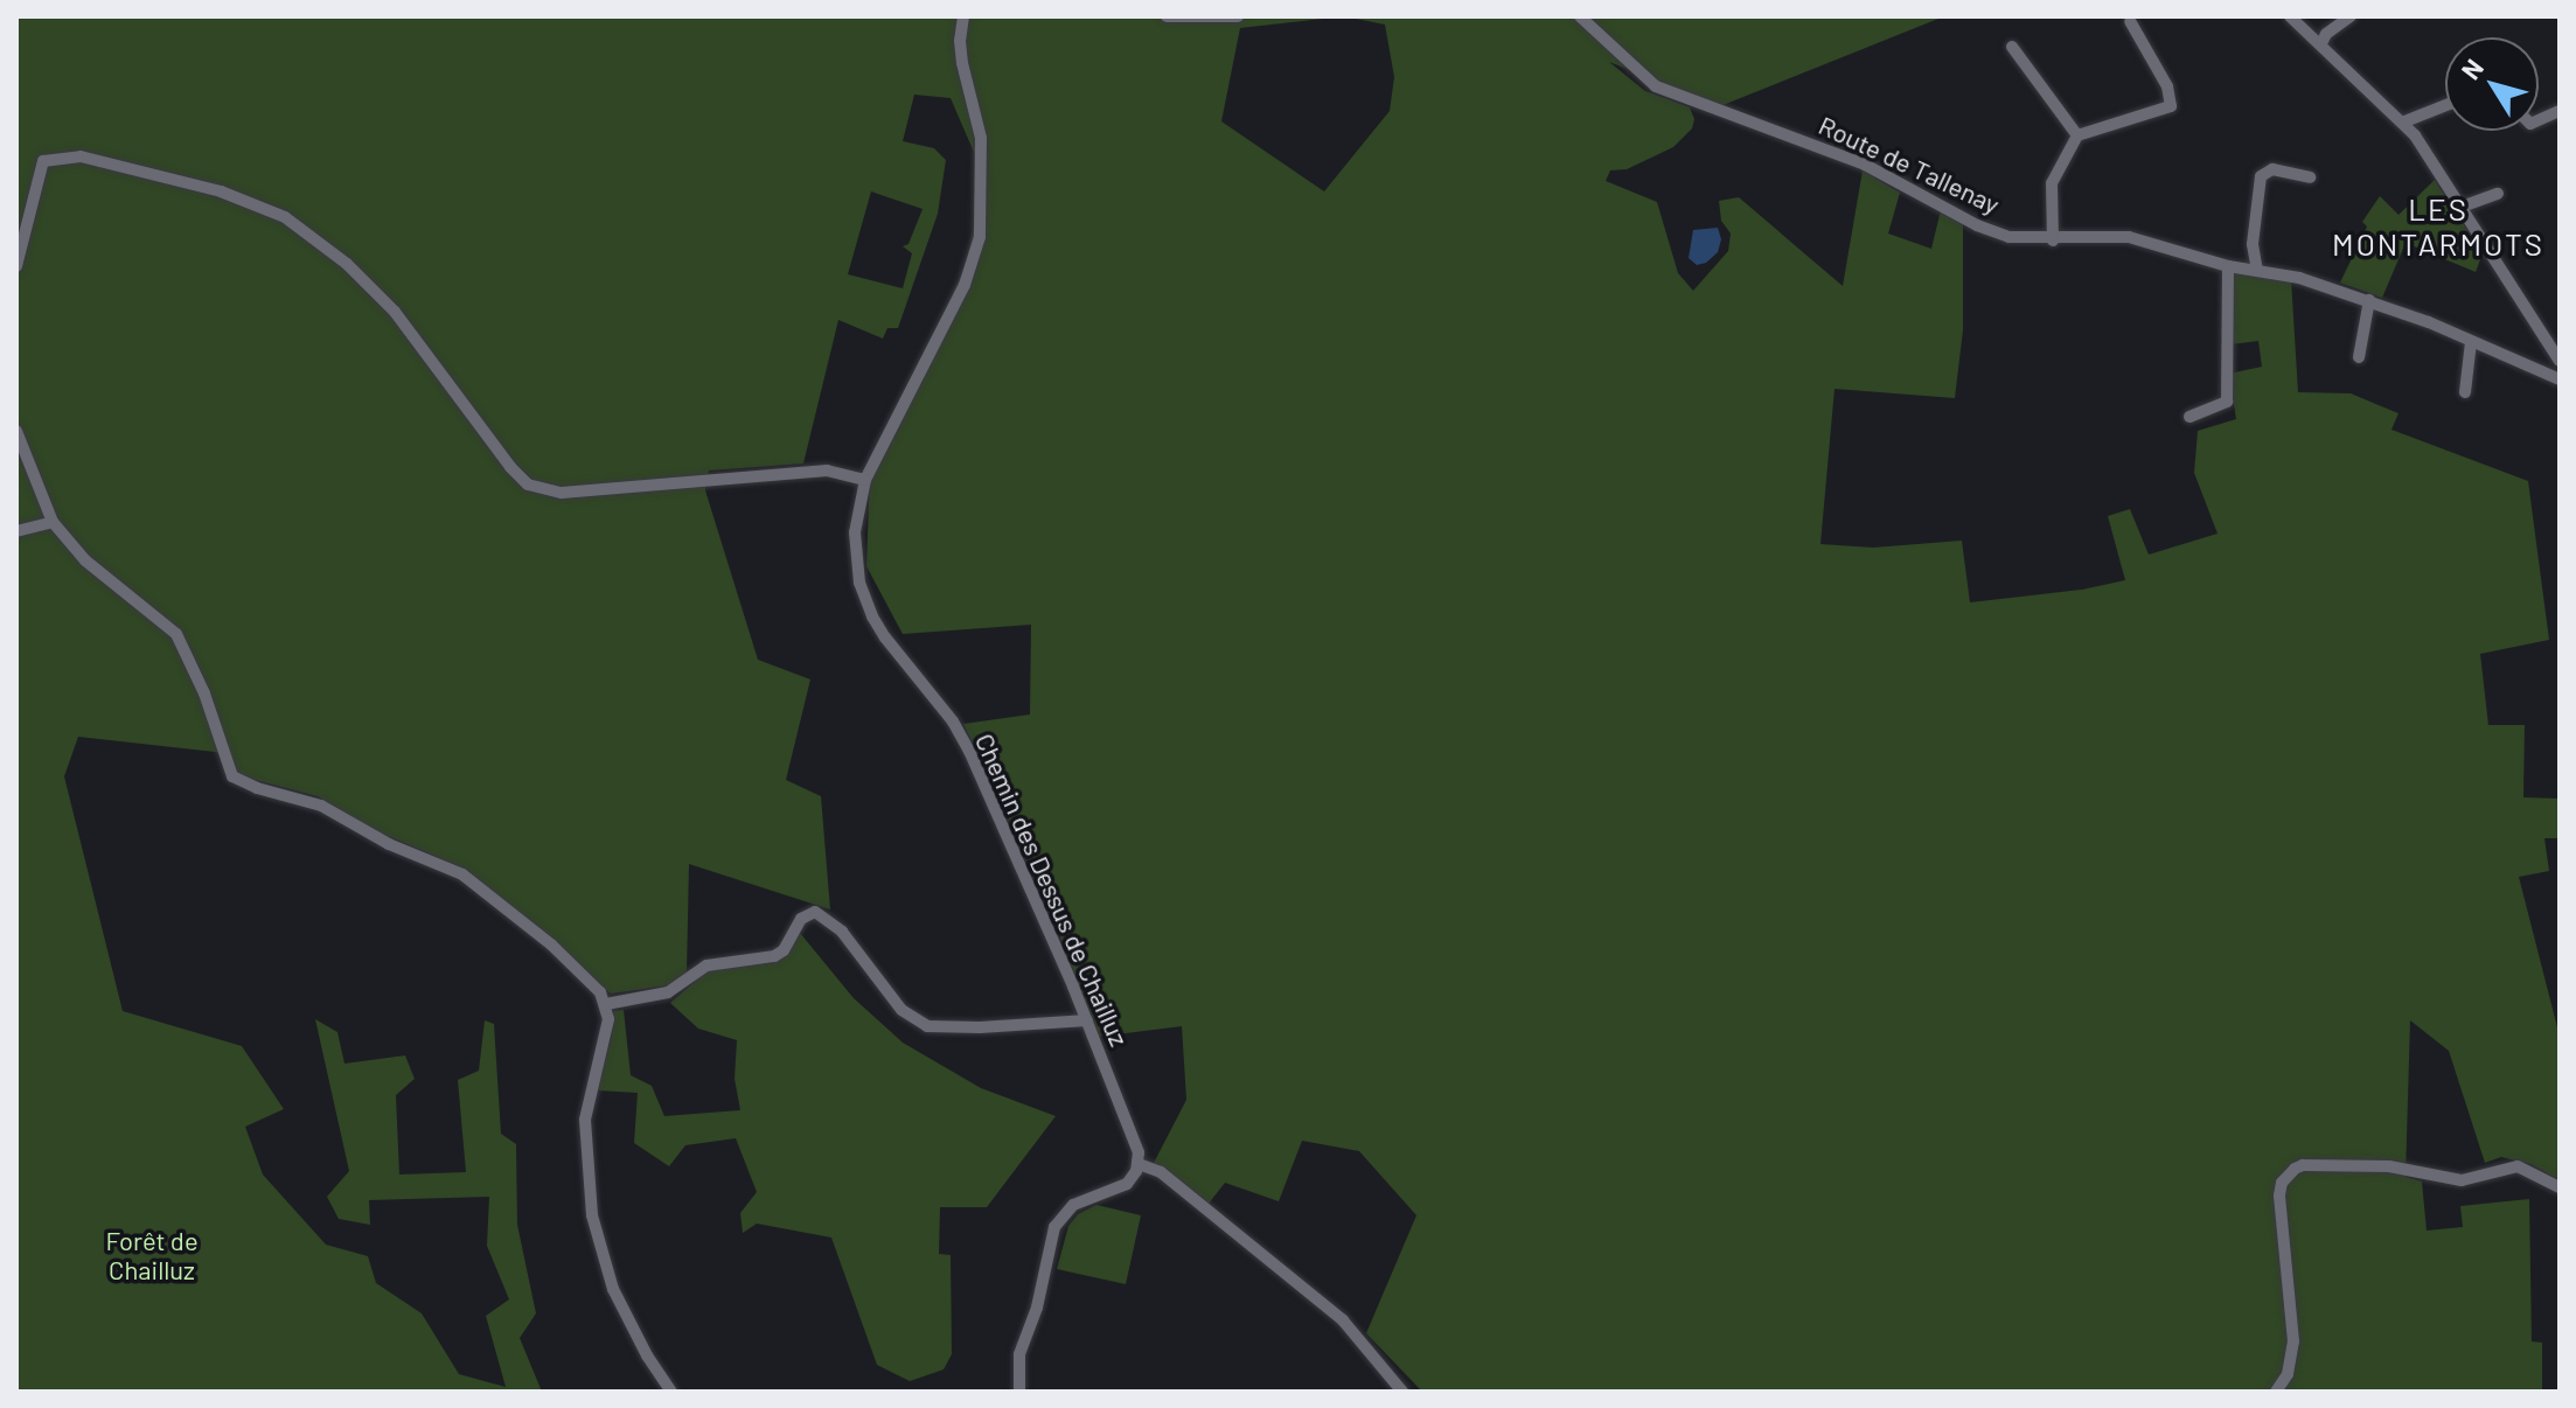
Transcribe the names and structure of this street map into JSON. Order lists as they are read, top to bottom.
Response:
{
  "streets": {
    "street": ["Route de Tallenay", "Chemin des Dessus de Chailluz"]
  },
  "districts": ["LES MONTARMOTS"],
  "parks": ["Forêt de Chailluz"],
  "north": "top left"
}
